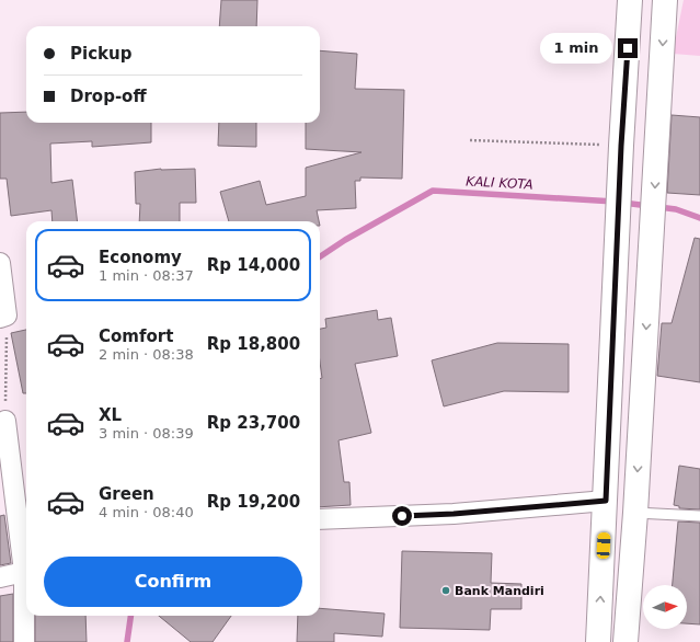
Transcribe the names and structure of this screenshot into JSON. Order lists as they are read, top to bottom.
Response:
{
  "water": ["KALI KOTA"],
  "places": ["Bank Mandiri"],
  "north": "right",
  "page": {
    "banner": ["Pickup", "Drop-off"],
    "bubble": "1 min",
    "list": [
      {
        "name": "Economy",
        "note": "1 min · 08:37",
        "value": "Rp 14,000"
      },
      {
        "name": "Comfort",
        "note": "2 min · 08:38",
        "value": "Rp 18,800"
      },
      {
        "name": "XL",
        "note": "3 min · 08:39",
        "value": "Rp 23,700"
      },
      {
        "name": "Green",
        "note": "4 min · 08:40",
        "value": "Rp 19,200"
      }
    ],
    "buttons": "Confirm"
  }
}
